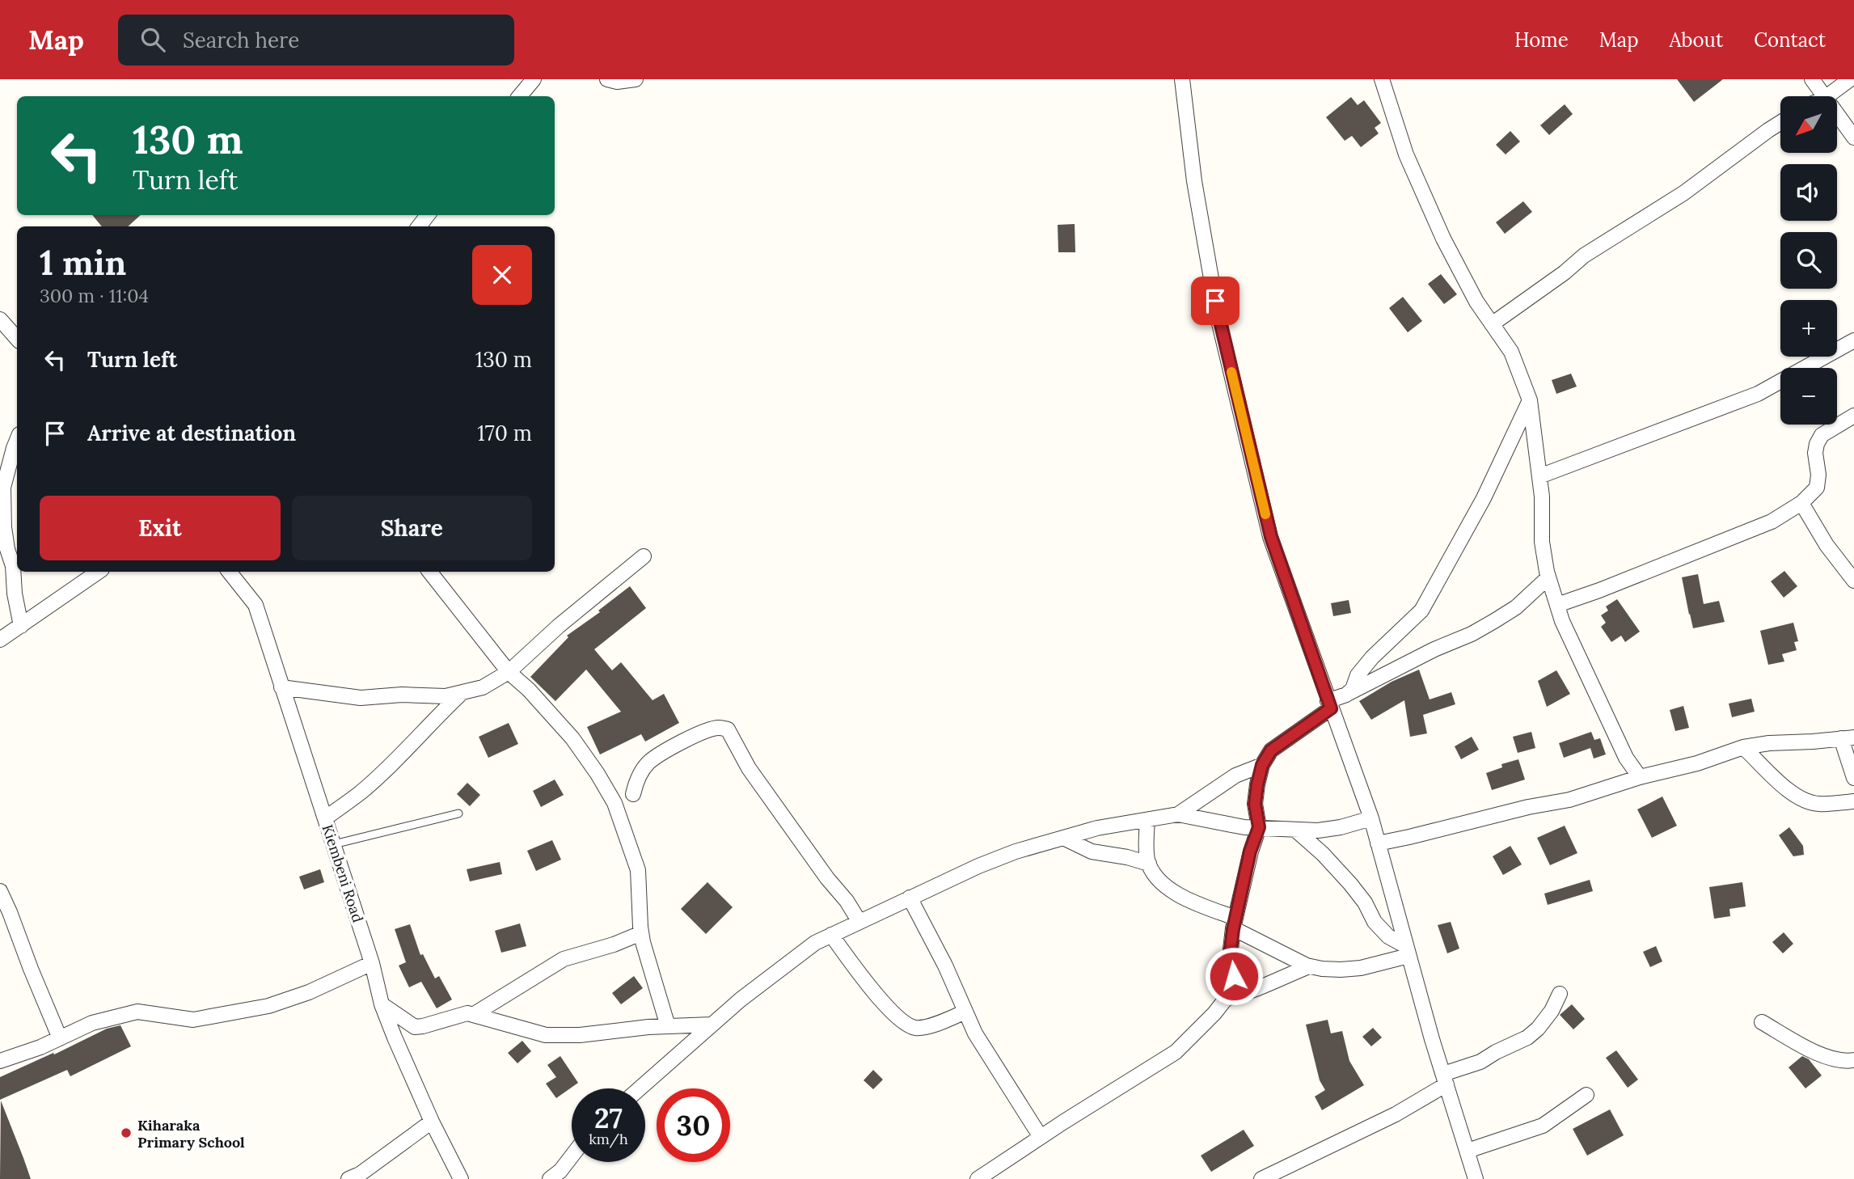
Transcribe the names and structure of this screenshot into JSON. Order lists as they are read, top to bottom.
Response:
{
  "streets": {
    "street": ["Kiembeni Road"]
  },
  "places": ["Kiharaka Primary School"],
  "north": "bottom left",
  "page": {
    "header": "Map",
    "search": "Search here",
    "nav": [
      "Home",
      "Map",
      "About",
      "Contact"
    ],
    "map_buttons": ["+", "−"],
    "turn": ["130 m", "Turn left"],
    "heading": ["1 min", "300 m · 11:04"],
    "list": [
      {
        "name": "Turn left",
        "value": "130 m"
      },
      {
        "name": "Arrive at destination",
        "value": "170 m"
      }
    ],
    "buttons": ["Exit", "Share"],
    "speed": "27 km/h",
    "limit": "30"
  }
}
